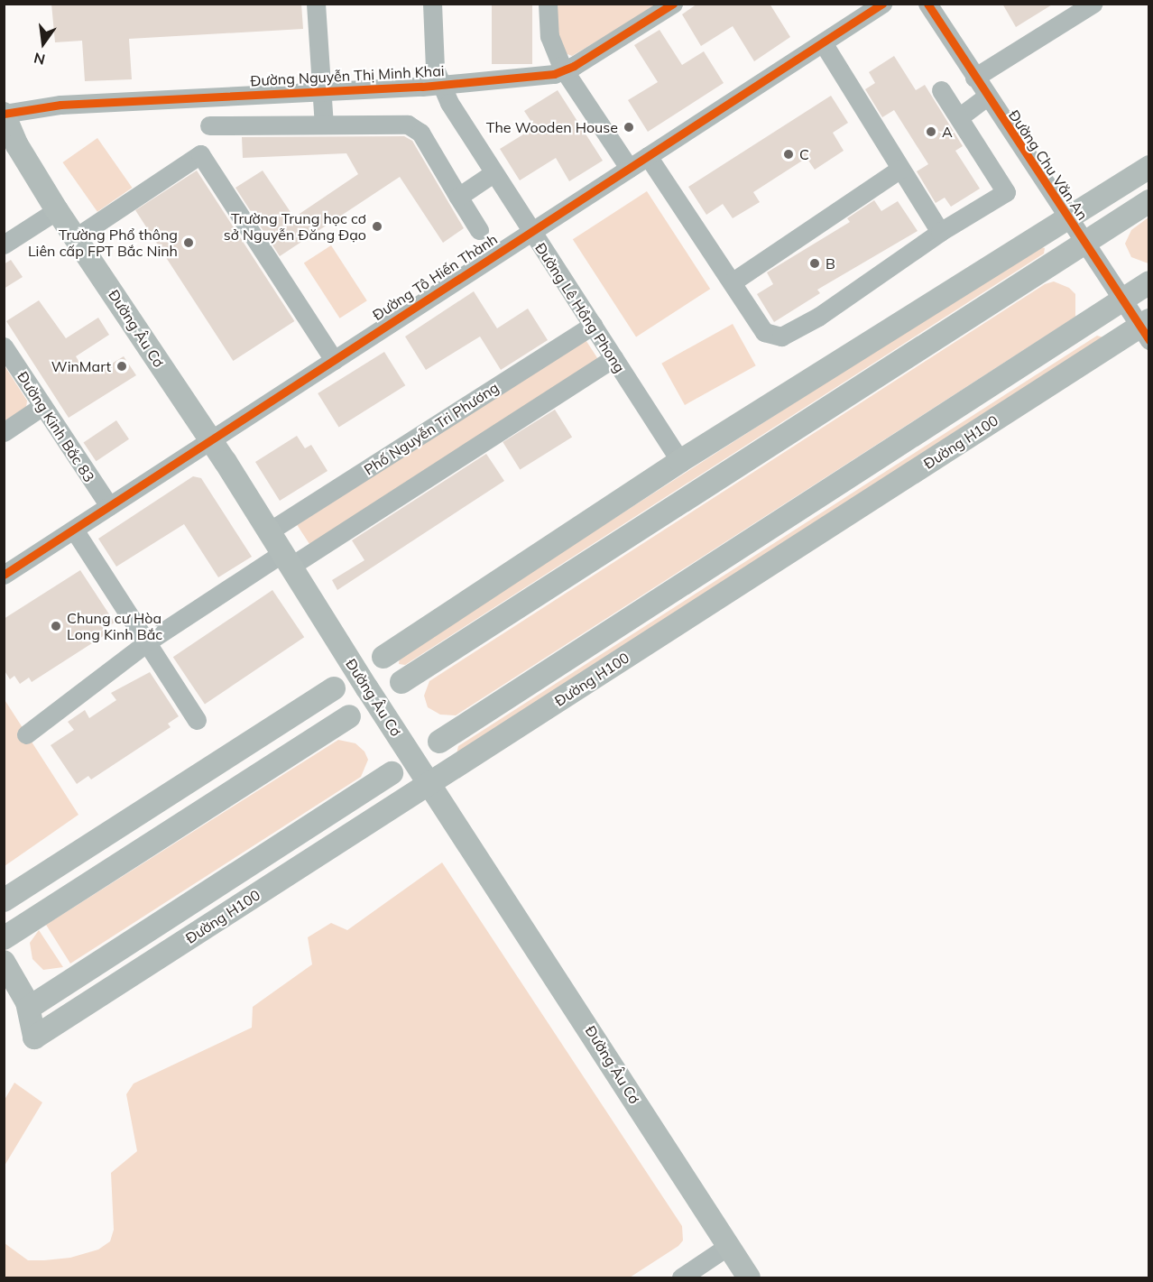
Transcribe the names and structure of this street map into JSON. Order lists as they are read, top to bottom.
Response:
{
  "streets": {
    "main road": ["Đường Âu Cơ", "Đường H100"],
    "street": [
      "Đường Nguyễn Thị Minh Khai",
      "Đường Chu Văn An",
      "Đường Tô Hiến Thành",
      "Đường Lê Hồng Phong",
      "Đường Kinh Bắc 83",
      "Phố Nguyễn Tri Phương"
    ]
  },
  "crossings": [
    ["Đường Nguyễn Thị Minh Khai", "Đường Lê Hồng Phong"],
    ["Đường Nguyễn Thị Minh Khai", "Đường Âu Cơ"],
    ["Đường Chu Văn An", "Đường H100"],
    ["Đường Tô Hiến Thành", "Đường Lê Hồng Phong"],
    ["Đường Tô Hiến Thành", "Đường Âu Cơ"],
    ["Đường Tô Hiến Thành", "Đường Kinh Bắc 83"],
    ["Đường Lê Hồng Phong", "Phố Nguyễn Tri Phương"],
    ["Đường Âu Cơ", "Phố Nguyễn Tri Phương"],
    ["Đường Âu Cơ", "Đường H100"]
  ],
  "places": [
    "The Wooden House",
    "A",
    "C",
    "Trường Trung học cơ sở Nguyễn Đăng Đạo",
    "Trường Phổ thông Liên cấp FPT Bắc Ninh",
    "B",
    "WinMart",
    "Chung cư Hòa Long Kinh Bắc"
  ],
  "north": "bottom"
}
